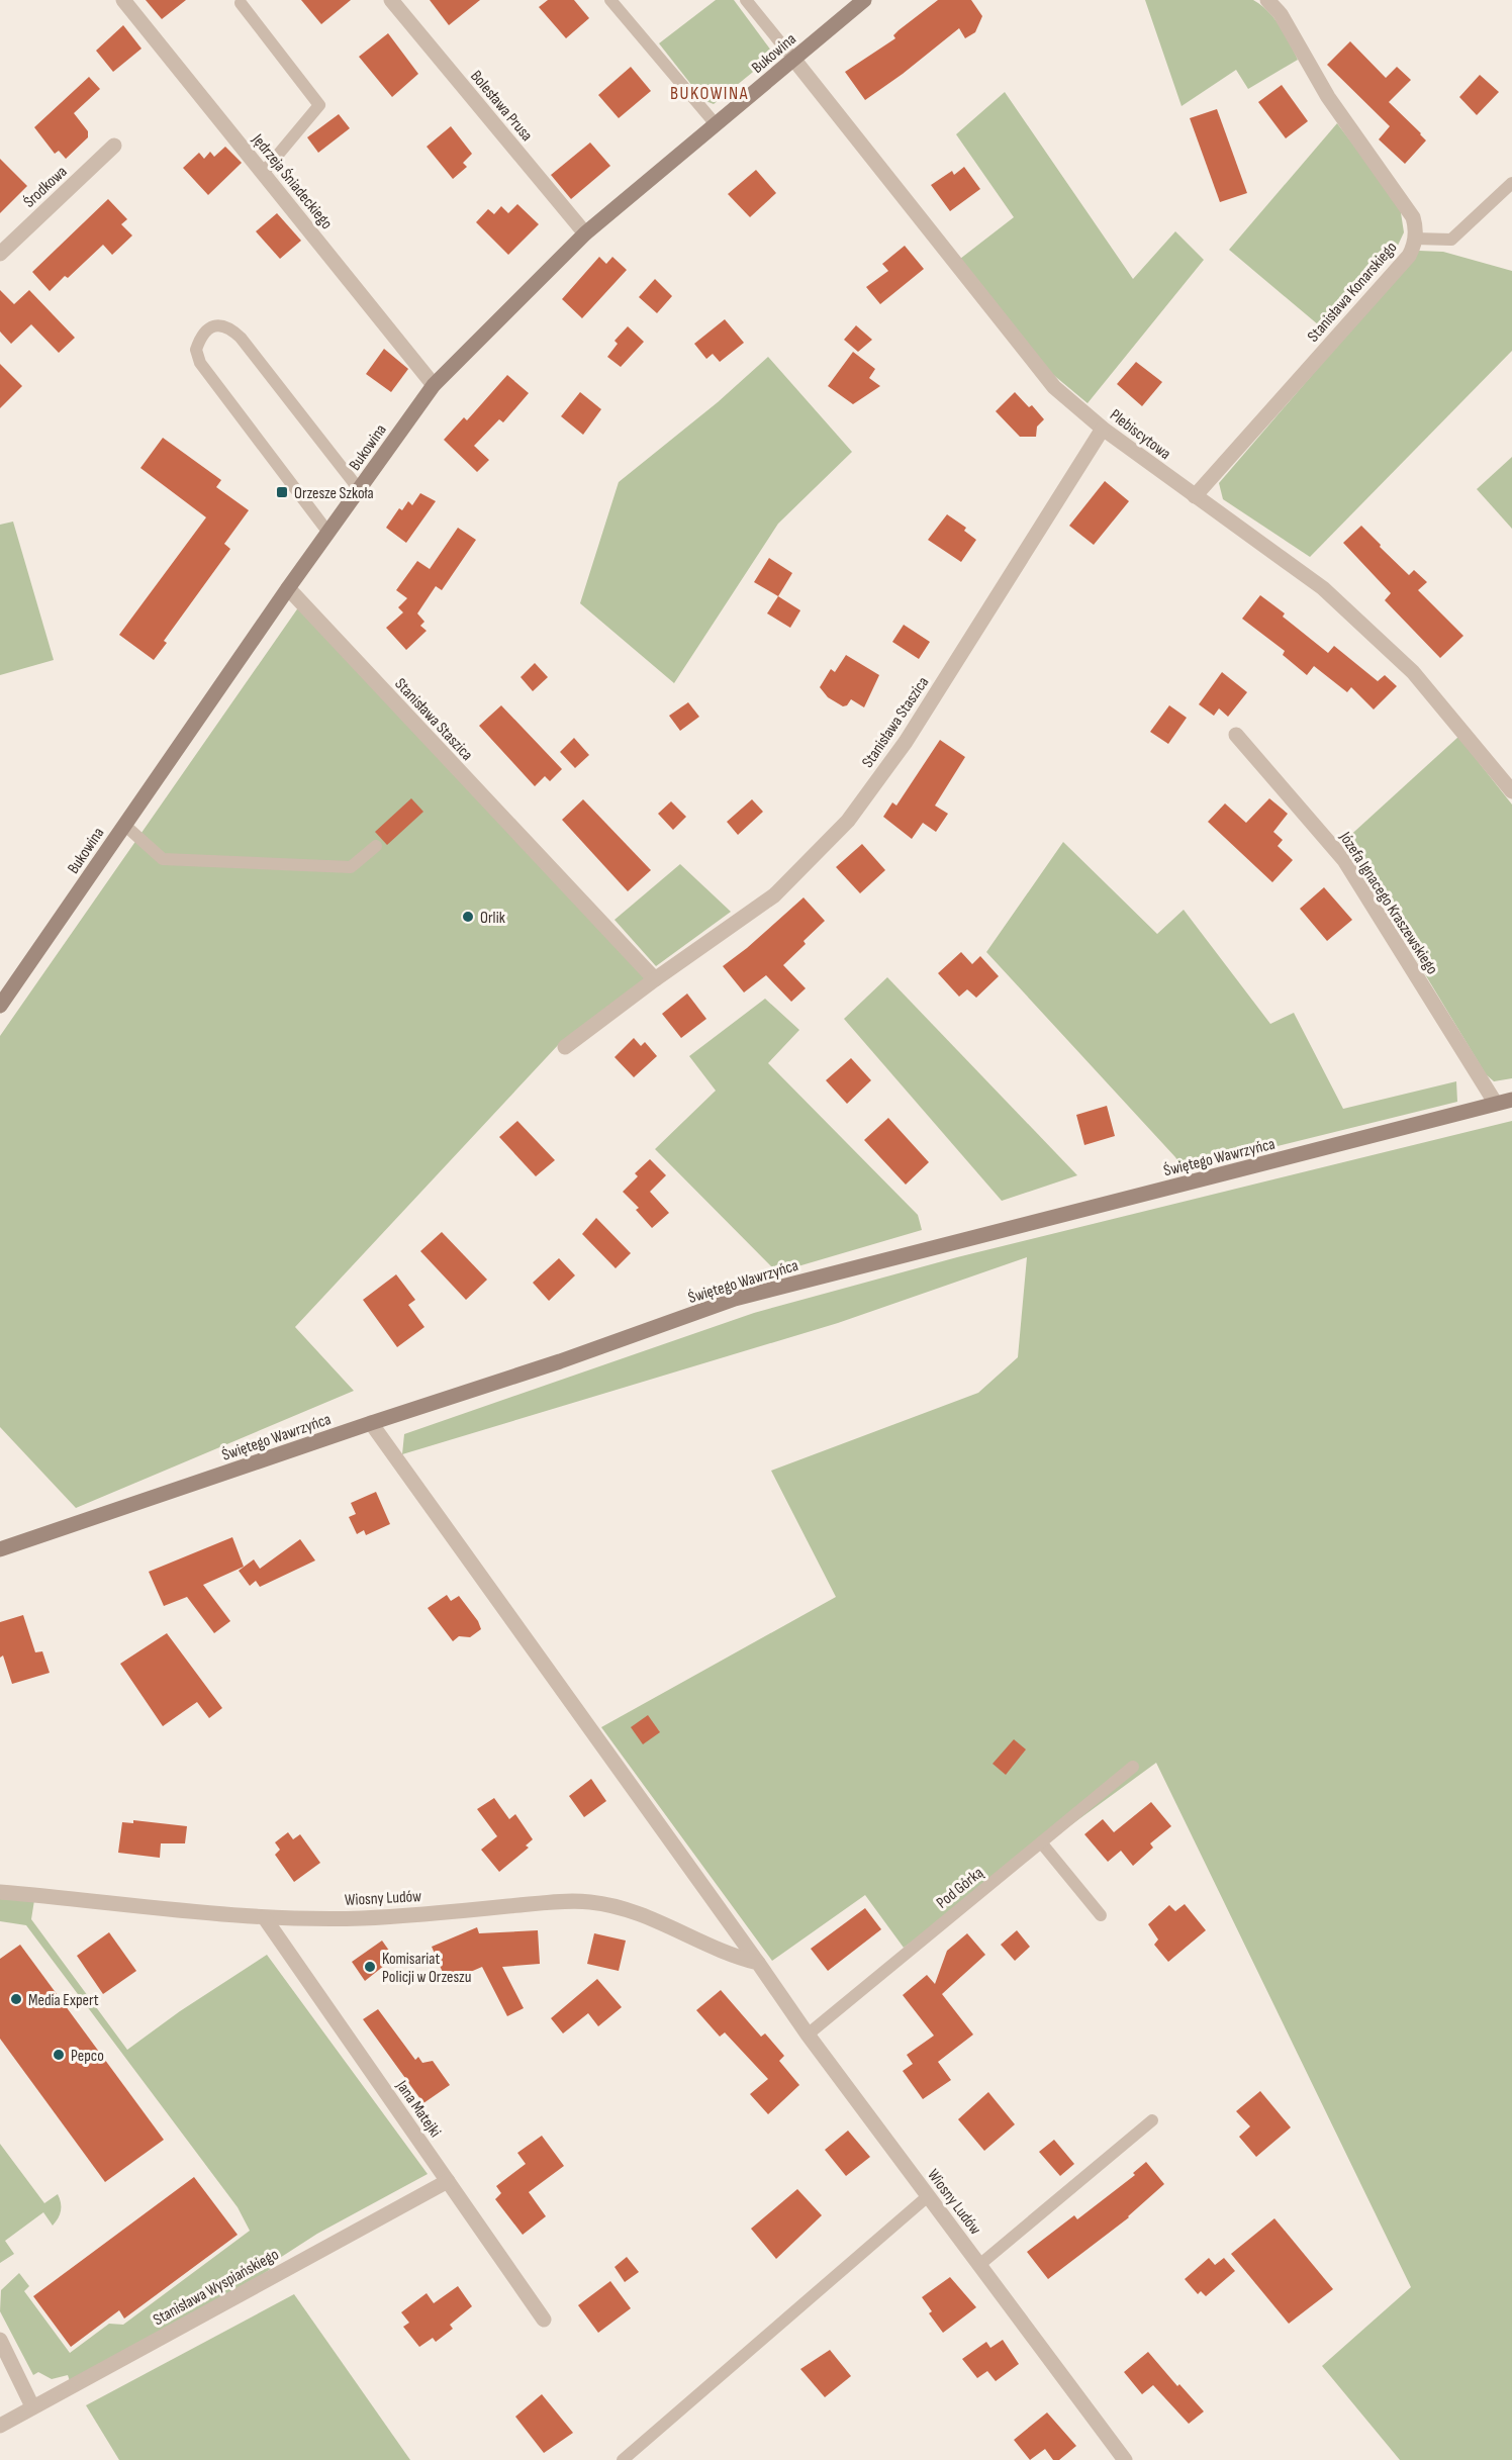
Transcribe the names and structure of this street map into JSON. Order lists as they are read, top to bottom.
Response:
{
  "streets": {
    "street": [
      "Bukowina",
      "Bolesława Prusa",
      "Jędrzeja Śniadeckiego",
      "Środkowa",
      "Stanisława Konarskiego",
      "Plebiscytowa",
      "Stanisława Staszica",
      "Józefa Ignacego Kraszewskiego",
      "Świętego Wawrzyńca",
      "Wiosny Ludów",
      "Jana Matejki",
      "Stanisława Wyspiańskiego"
    ],
    "lane": ["Pod Górką"]
  },
  "crossings": [
    ["Bukowina", "Bolesława Prusa"],
    ["Bukowina", "Jędrzeja Śniadeckiego"],
    ["Bukowina", "Plebiscytowa"],
    ["Bukowina", "Stanisława Staszica"],
    ["Stanisława Konarskiego", "Plebiscytowa"],
    ["Plebiscytowa", "Stanisława Staszica"],
    ["Józefa Ignacego Kraszewskiego", "Świętego Wawrzyńca"],
    ["Świętego Wawrzyńca", "Wiosny Ludów"],
    ["Pod Górką", "Wiosny Ludów"],
    ["Wiosny Ludów", "Jana Matejki"],
    ["Jana Matejki", "Stanisława Wyspiańskiego"]
  ],
  "districts": ["BUKOWINA"],
  "places": {
    "transit": ["Orzesze Szkoła"],
    "other": [
      "Orlik",
      "Komisariat Policji w Orzeszu",
      "Media Expert",
      "Pepco"
    ]
  }
}
